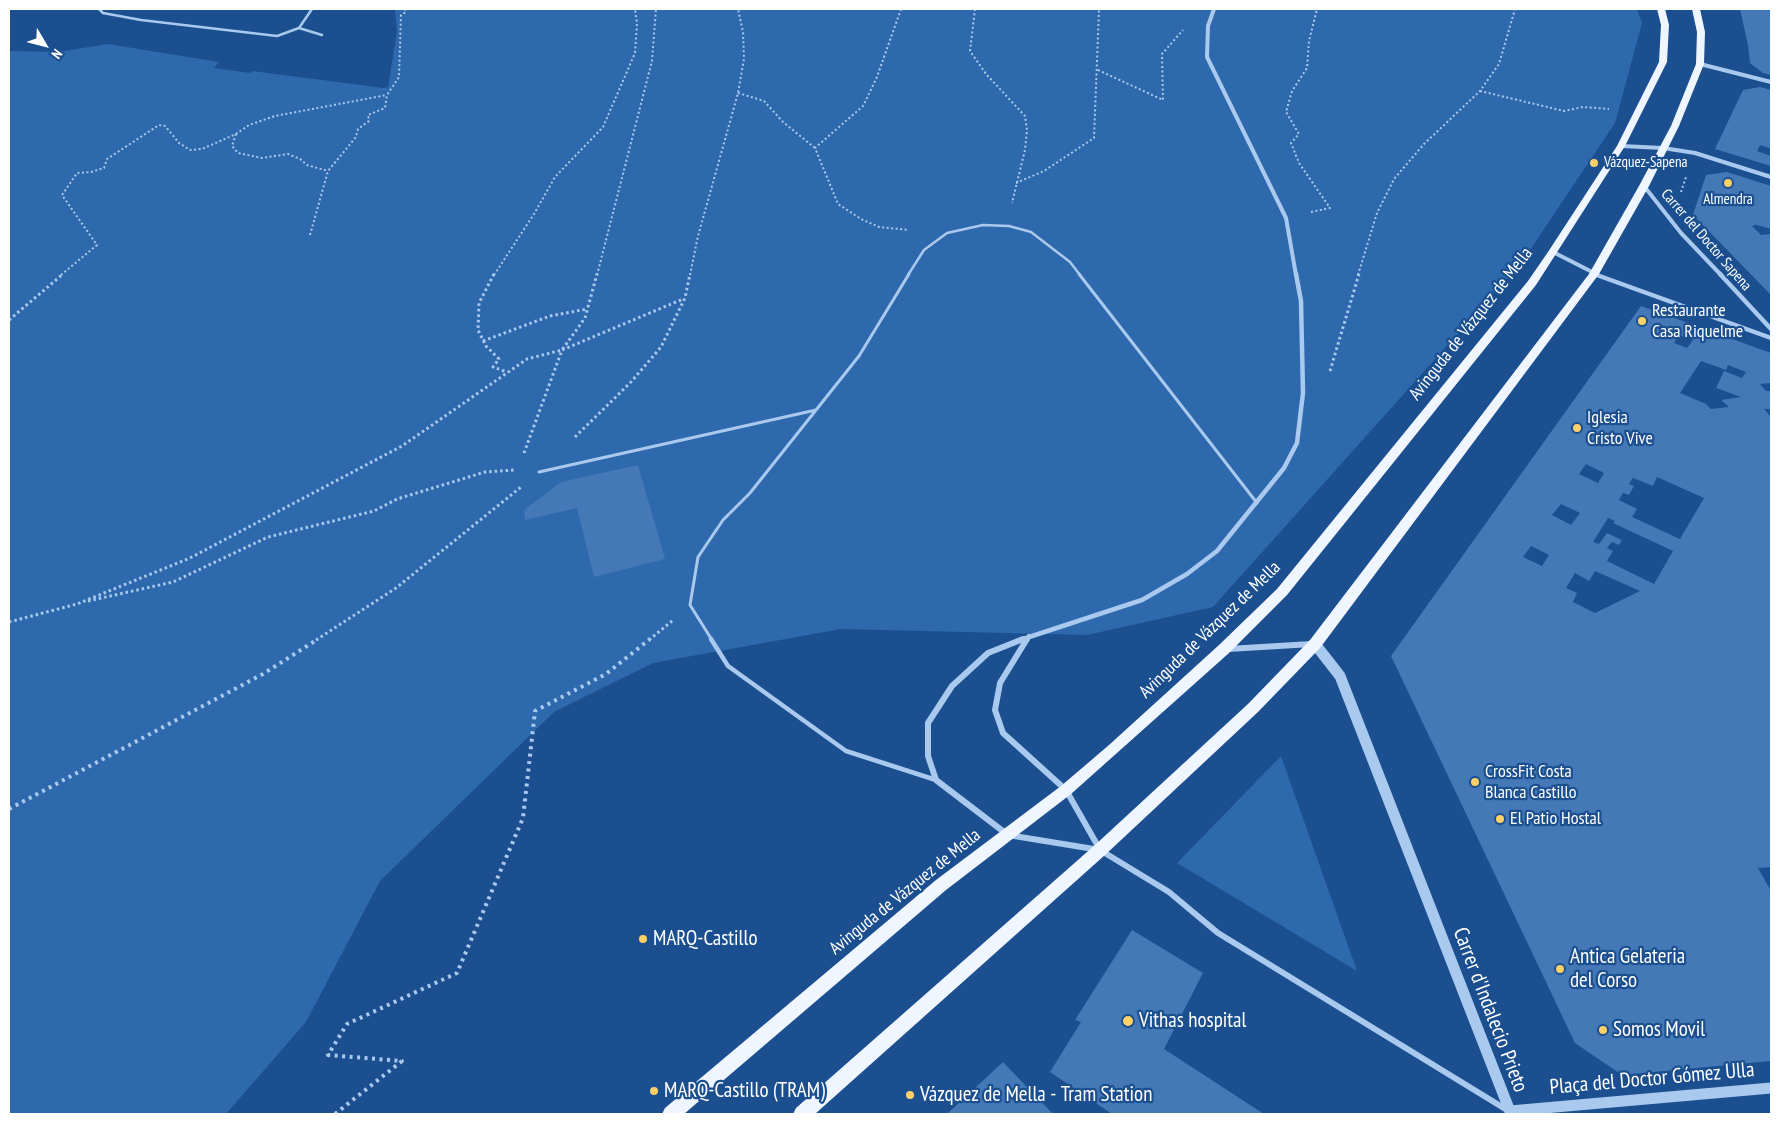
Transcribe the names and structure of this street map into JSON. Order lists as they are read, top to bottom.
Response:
{
  "streets": {
    "main road": ["Avinguda de Vázquez de Mella"],
    "street": ["Carrer del Doctor Sapena", "Carrer d'Indalecio Prieto", "Plaça del Doctor Gómez Ulla"]
  },
  "crossings": [
    ["Avinguda de Vázquez de Mella", "Carrer d'Indalecio Prieto"],
    ["Carrer d'Indalecio Prieto", "Plaça del Doctor Gómez Ulla"]
  ],
  "places": [
    "Vázquez-Sapena",
    "Almendra",
    "Restaurante Casa Riquelme",
    "Iglesia Cristo Vive",
    "CrossFit Costa Blanca Castillo",
    "El Patio Hostal",
    "MARQ-Castillo",
    "Antica Gelateria del Corso",
    "Vithas hospital",
    "Somos Movil",
    "MARQ-Castillo (TRAM)",
    "Vázquez de Mella - Tram Station"
  ],
  "north": "bottom right"
}
